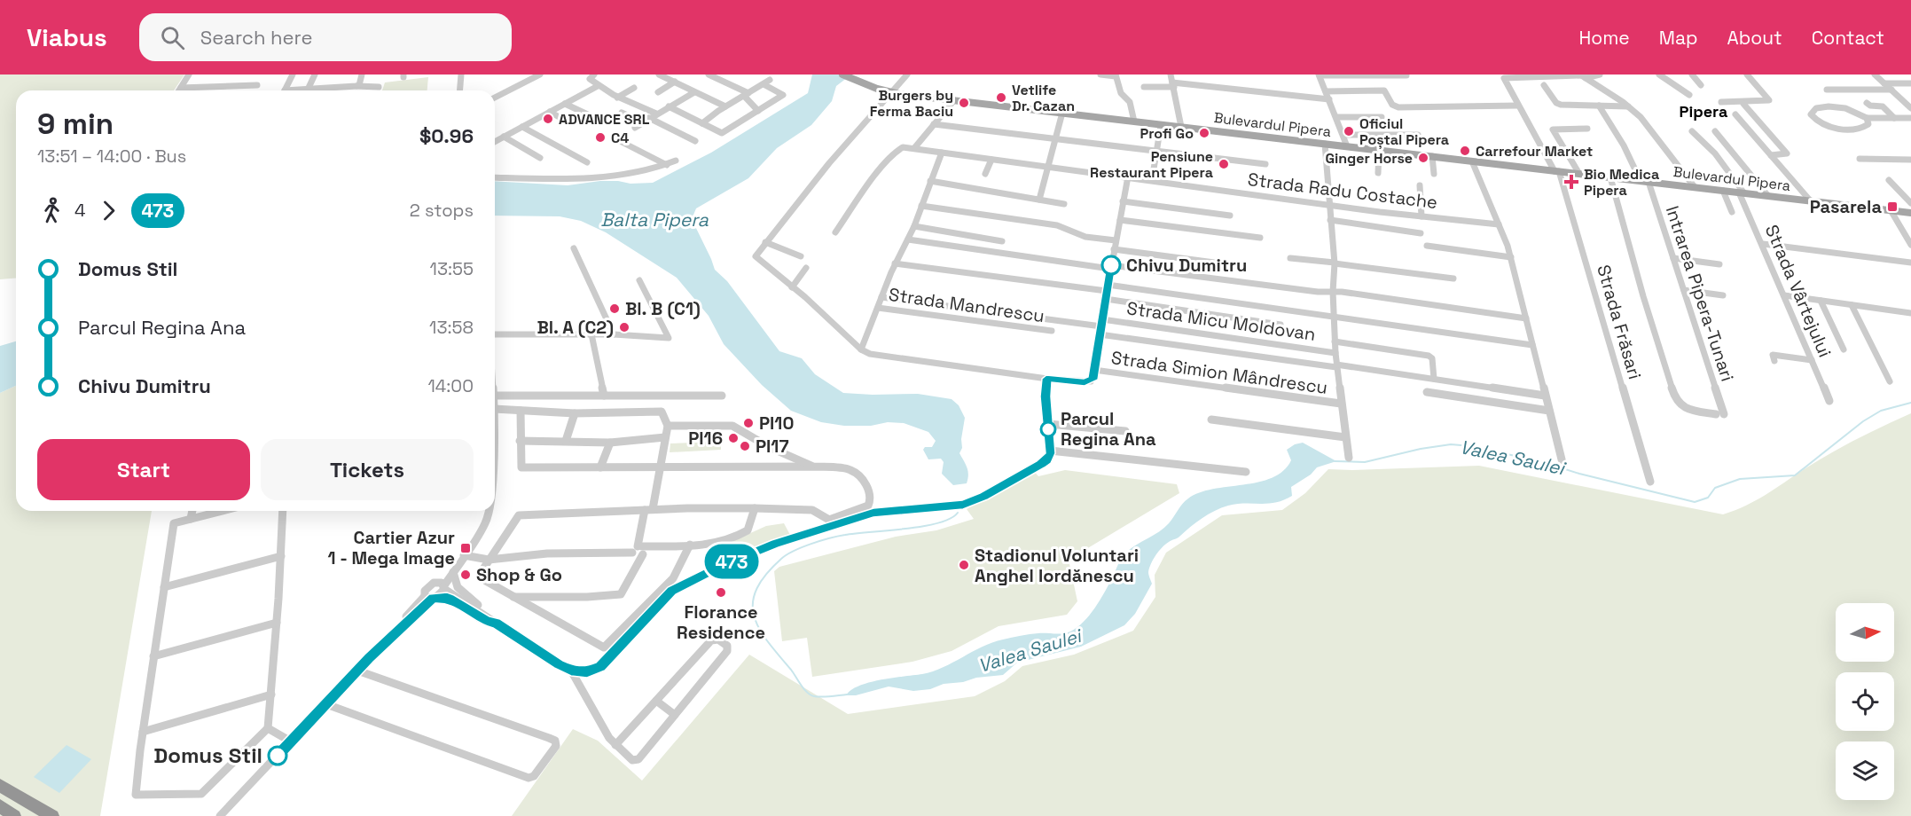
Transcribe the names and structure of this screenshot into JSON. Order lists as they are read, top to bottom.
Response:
{
  "streets": {
    "main road": ["Bulevardul Pipera"],
    "street": [
      "Strada Radu Costache",
      "Strada Vârtejului",
      "Intrarea Pipera-Tunari",
      "Strada Mandrescu",
      "Strada Micu Moldovan",
      "Strada Frăsari",
      "Strada Simion Mândrescu"
    ]
  },
  "crossings": [
    ["Bulevardul Pipera", "Strada Vârtejului"],
    ["Bulevardul Pipera", "Intrarea Pipera-Tunari"],
    ["Bulevardul Pipera", "Strada Frăsari"]
  ],
  "districts": ["Pipera"],
  "water": ["Balta Pipera", "Valea Saulei"],
  "places": {
    "other": [
      "Vetlife Dr. Cazan",
      "Burgers by Ferma Baciu",
      "ADVANCE SRL",
      "Oficiul Poștal Pipera",
      "Profi Go",
      "C4",
      "Carrefour Market",
      "Ginger Horse",
      "Pensiune Restaurant Pipera",
      "Chivu Dumitru",
      "Bl. B (C1)",
      "Bl. A (C2)",
      "PI10",
      "Parcul Regina Ana",
      "PI16",
      "PI17",
      "Stadionul Voluntari Anghel Iordănescu",
      "Shop & Go",
      "Florance Residence",
      "Domus Stil"
    ],
    "health": ["Bio Medica Pipera"],
    "transit": ["Pasarela", "Cartier Azur 1 - Mega Image"]
  },
  "lines": ["bus line 473"],
  "north": "right",
  "page": {
    "header": "Viabus",
    "search": "Search here",
    "nav": [
      "Home",
      "Map",
      "About",
      "Contact"
    ],
    "on_map": "473",
    "heading": ["9 min", "13:51 – 14:00 · Bus", "$0.96"],
    "legs": ["4", "473", "2 stops"],
    "list": [
      {
        "name": "Domus Stil",
        "value": "13:55"
      },
      {
        "name": "Parcul Regina Ana",
        "value": "13:58"
      },
      {
        "name": "Chivu Dumitru",
        "value": "14:00"
      }
    ],
    "buttons": ["Start", "Tickets"]
  }
}
